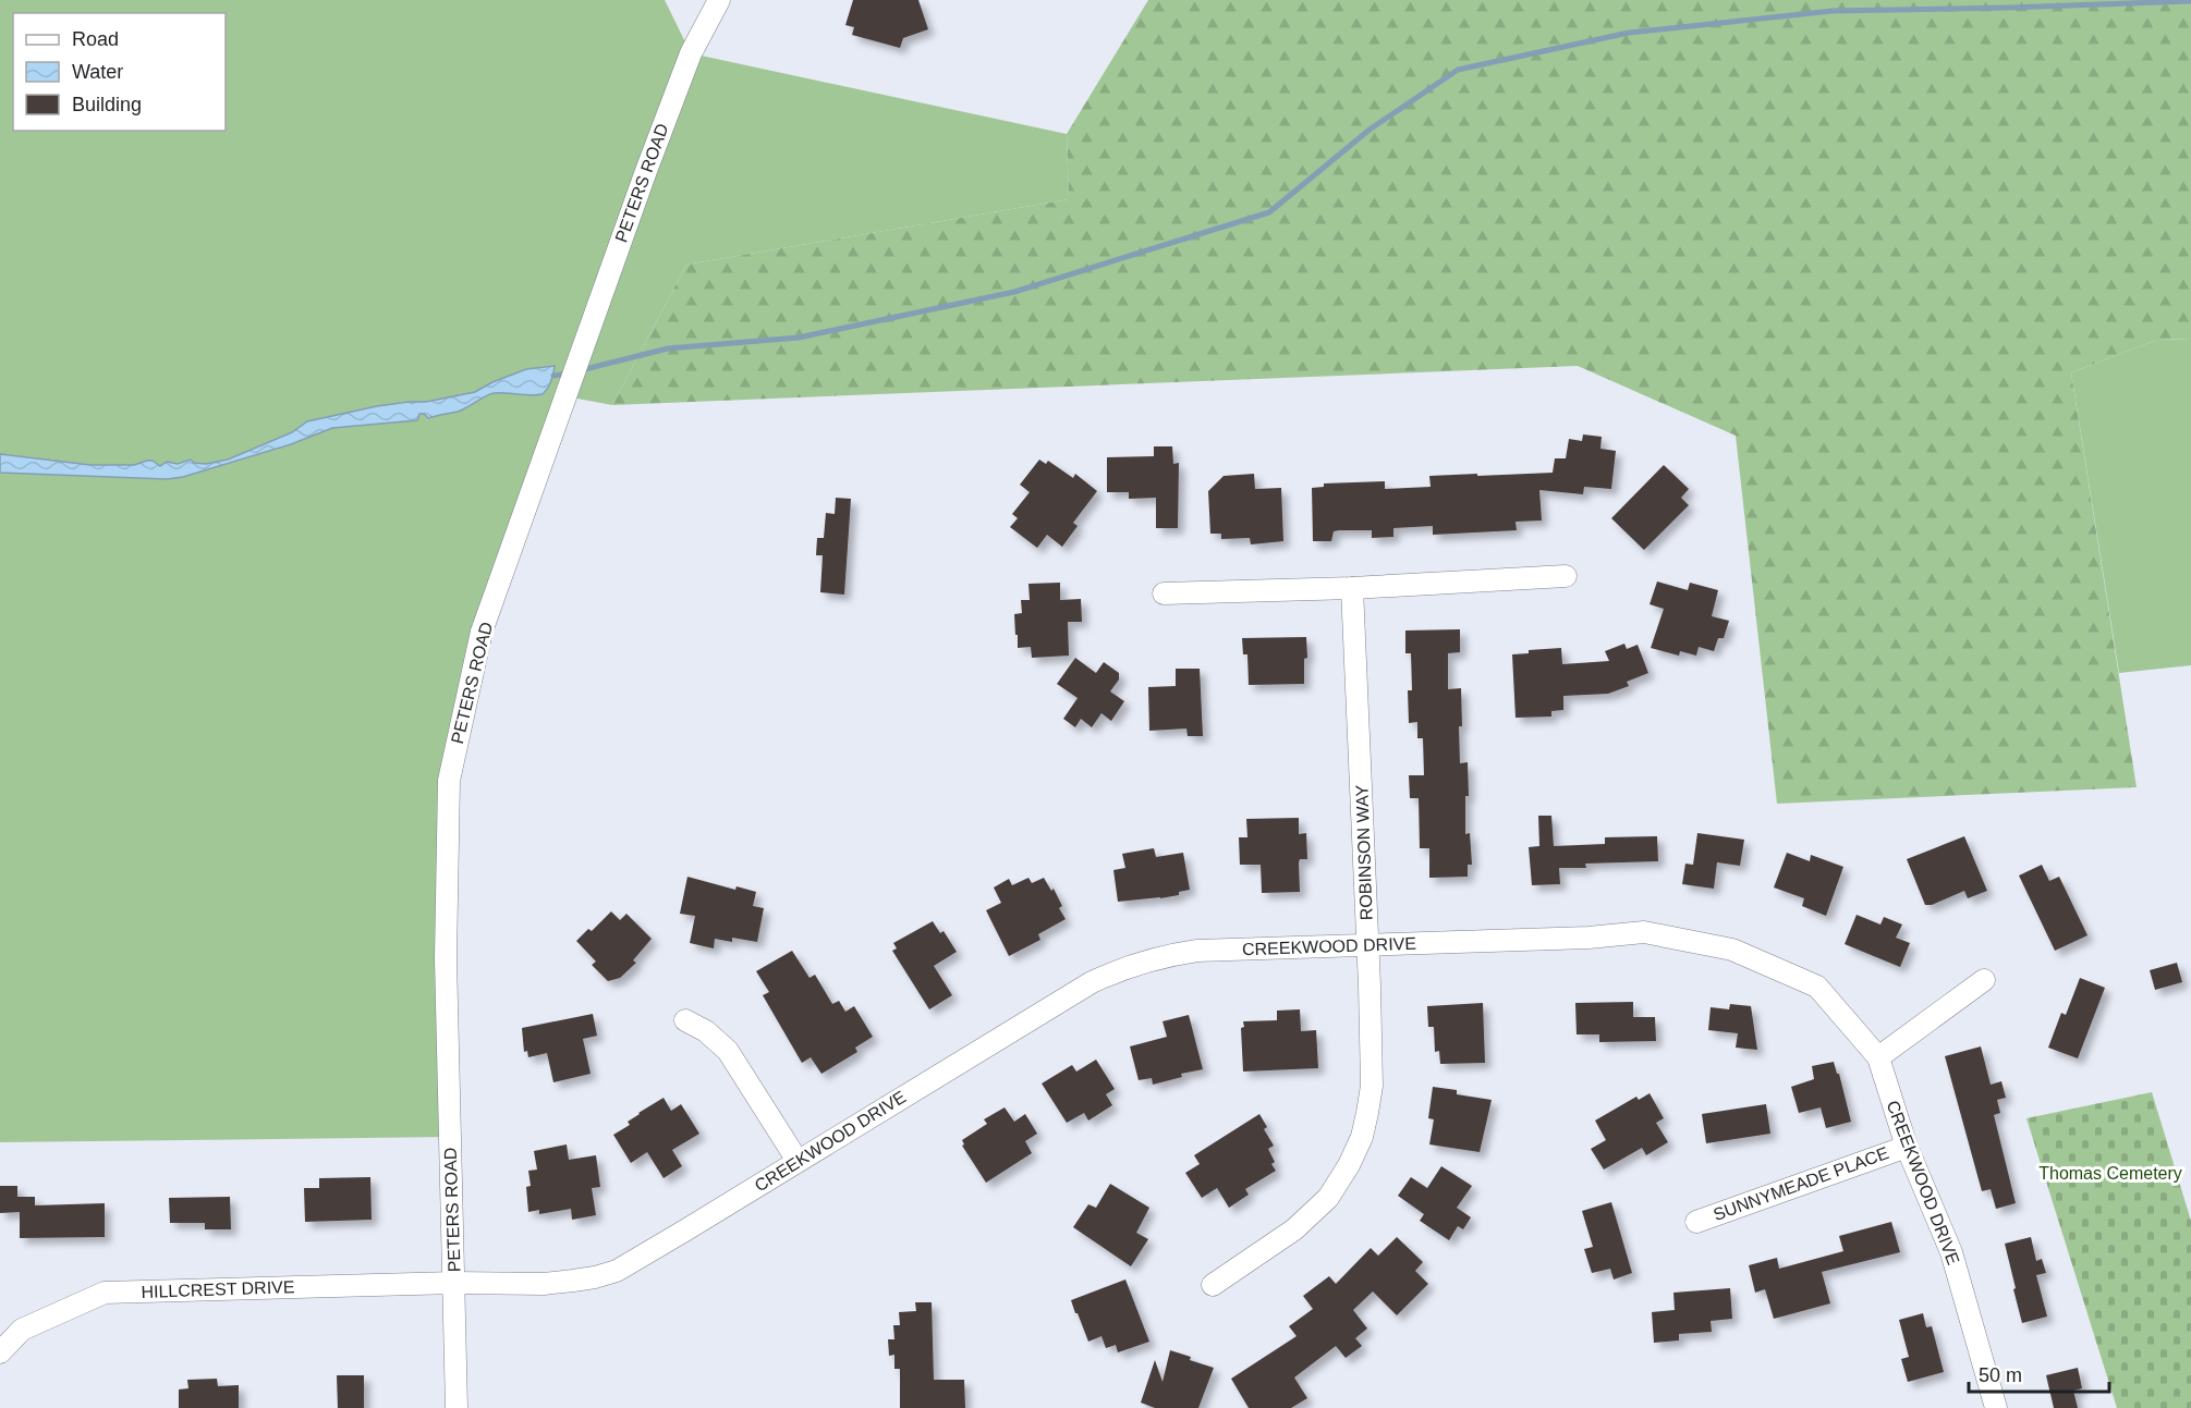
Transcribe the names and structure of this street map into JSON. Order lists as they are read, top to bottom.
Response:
{
  "streets": {
    "street": [
      "PETERS ROAD",
      "ROBINSON WAY",
      "CREEKWOOD DRIVE",
      "SUNNYMEADE PLACE",
      "HILLCREST DRIVE"
    ]
  },
  "crossings": [
    ["PETERS ROAD", "CREEKWOOD DRIVE"],
    ["PETERS ROAD", "HILLCREST DRIVE"],
    ["ROBINSON WAY", "CREEKWOOD DRIVE"],
    ["CREEKWOOD DRIVE", "SUNNYMEADE PLACE"],
    ["CREEKWOOD DRIVE", "HILLCREST DRIVE"]
  ],
  "parks": ["Thomas Cemetery"],
  "legend": ["Road", "Water", "Building"],
  "scale_bar": "50 m"
}
